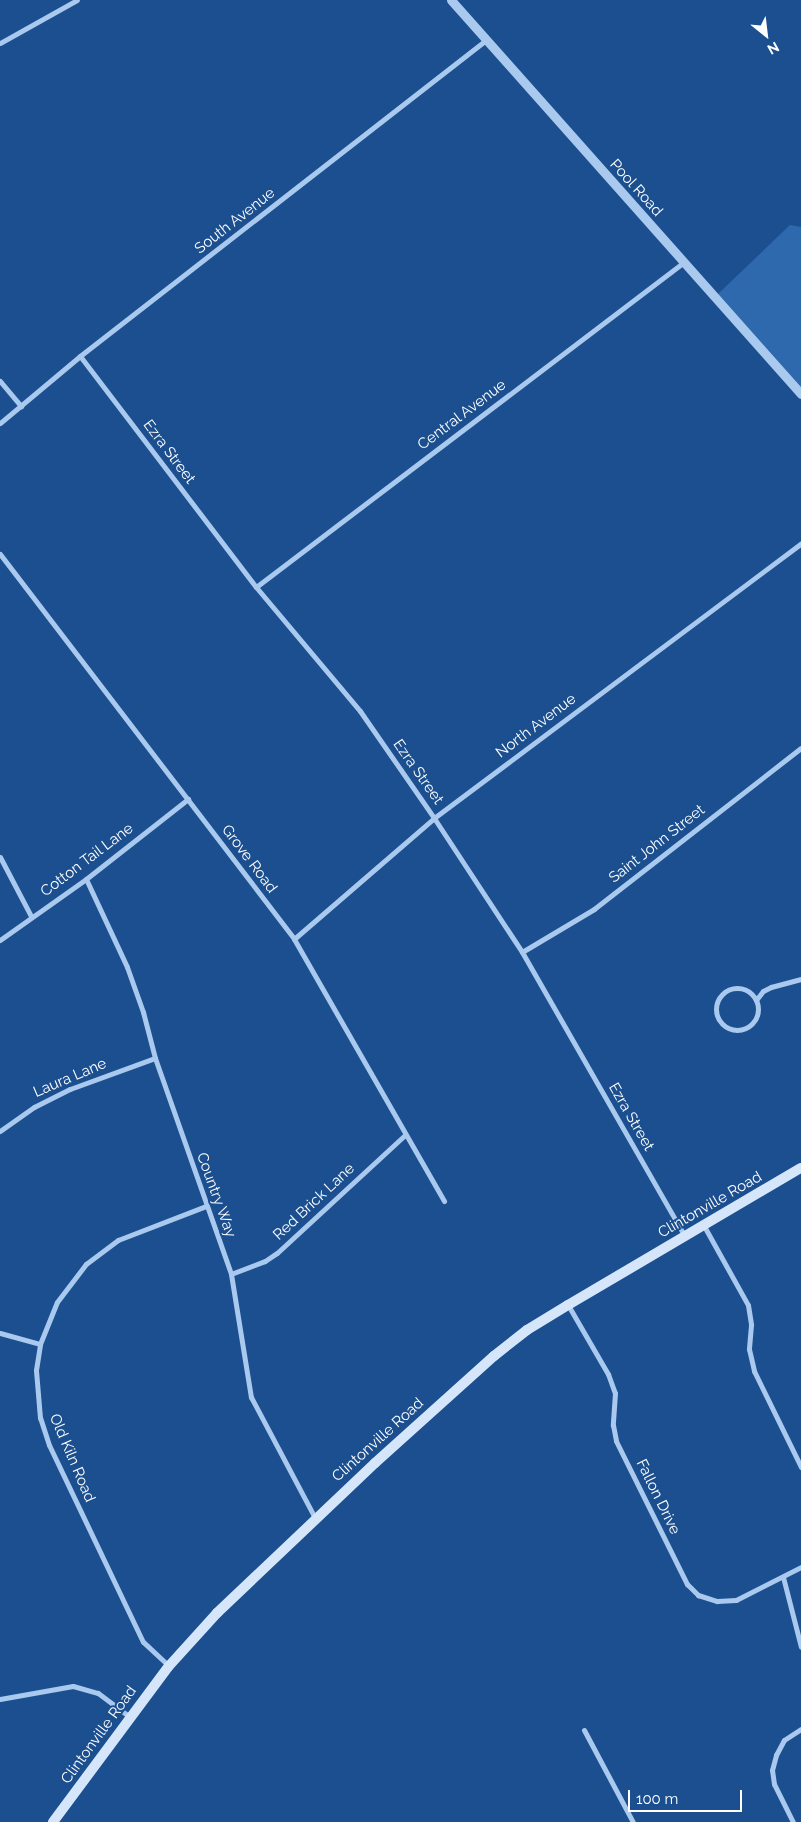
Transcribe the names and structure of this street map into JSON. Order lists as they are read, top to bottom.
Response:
{
  "streets": {
    "main road": ["Clintonville Road"],
    "street": [
      "Pool Road",
      "South Avenue",
      "Central Avenue",
      "Ezra Street",
      "North Avenue",
      "Saint John Street",
      "Grove Road",
      "Cotton Tail Lane",
      "Laura Lane",
      "Country Way",
      "Red Brick Lane",
      "Old Kiln Road",
      "Fallon Drive"
    ]
  },
  "crossings": [
    ["Pool Road", "South Avenue"],
    ["Pool Road", "Central Avenue"],
    ["South Avenue", "Ezra Street"],
    ["Central Avenue", "Ezra Street"],
    ["Ezra Street", "North Avenue"],
    ["Ezra Street", "Saint John Street"],
    ["Ezra Street", "Clintonville Road"],
    ["North Avenue", "Grove Road"],
    ["Grove Road", "Cotton Tail Lane"],
    ["Grove Road", "Red Brick Lane"],
    ["Cotton Tail Lane", "Country Way"],
    ["Laura Lane", "Country Way"],
    ["Country Way", "Red Brick Lane"],
    ["Country Way", "Clintonville Road"],
    ["Country Way", "Old Kiln Road"],
    ["Clintonville Road", "Old Kiln Road"],
    ["Clintonville Road", "Fallon Drive"]
  ],
  "scale_bar": "100 m",
  "north": "bottom right"
}
